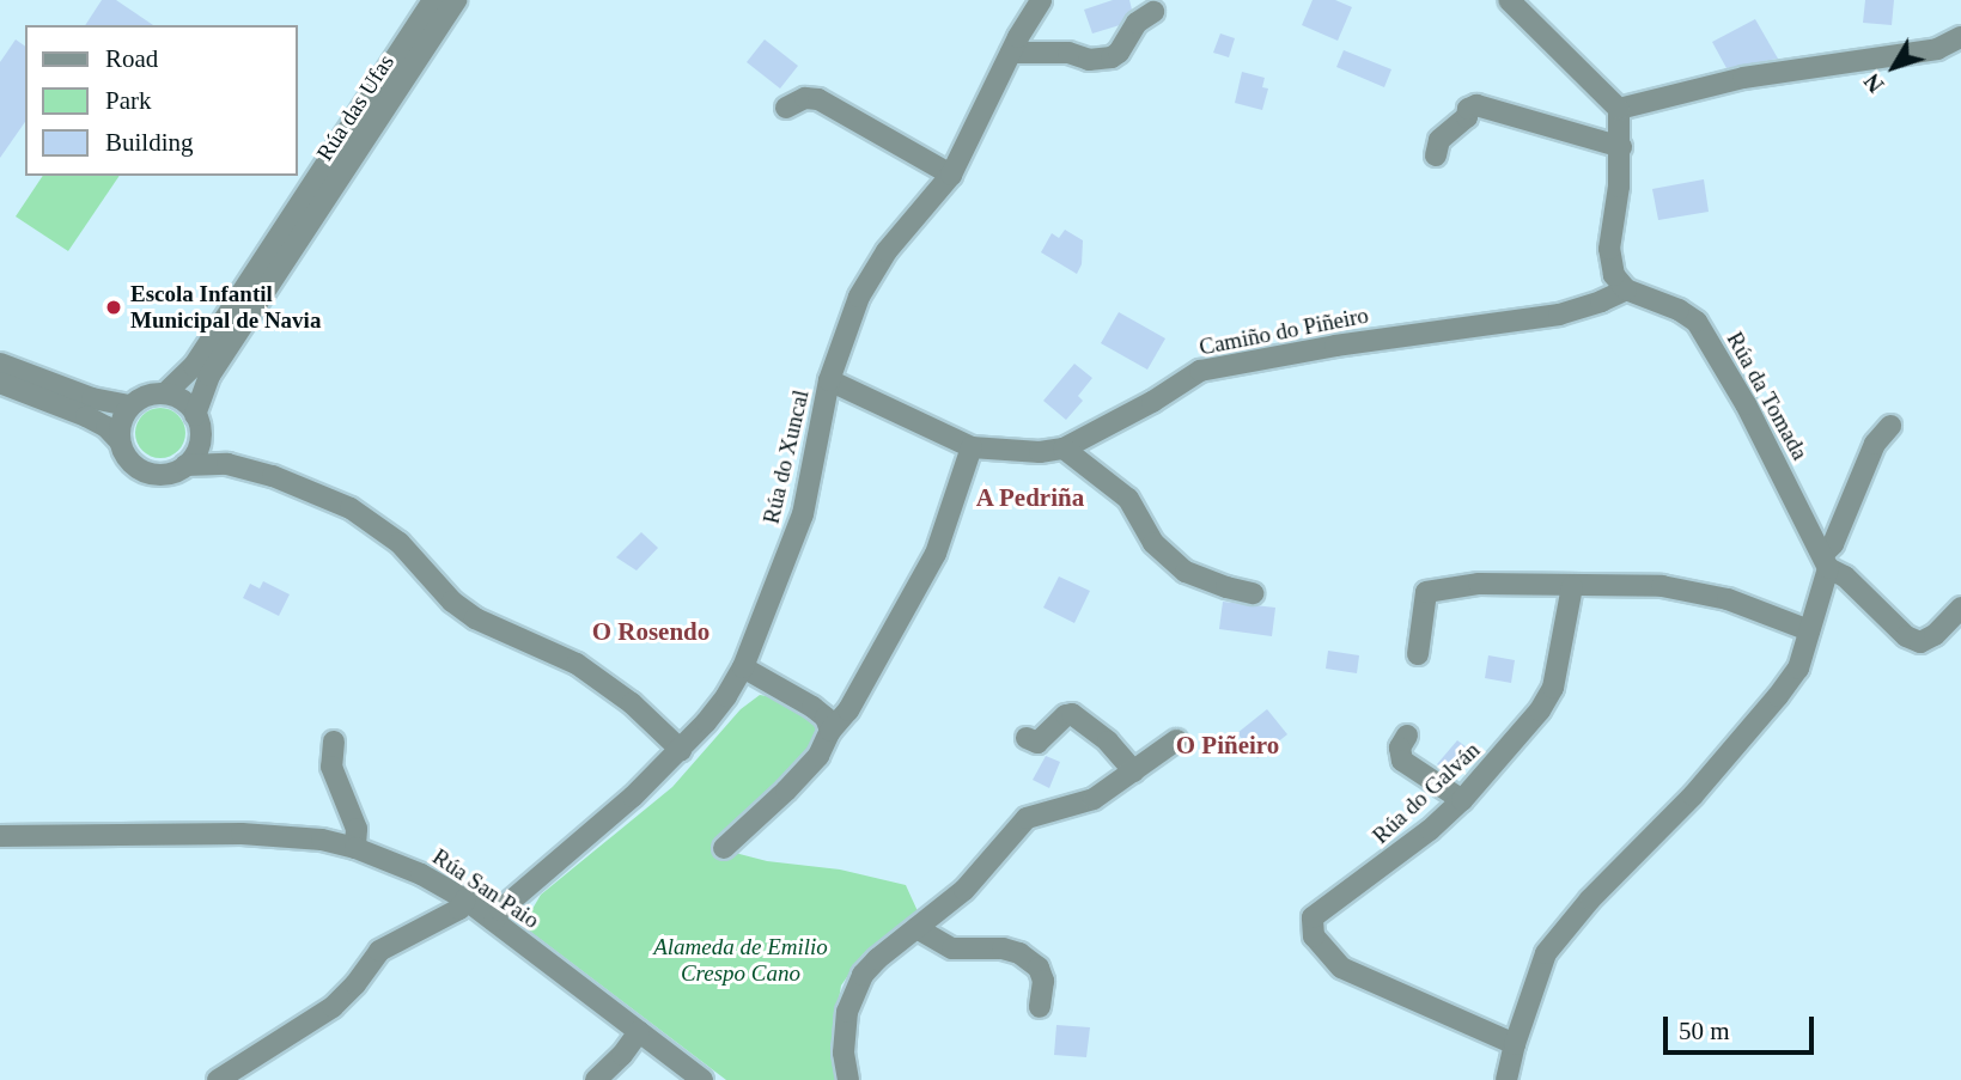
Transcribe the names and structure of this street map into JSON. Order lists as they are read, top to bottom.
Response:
{
  "streets": {
    "street": [
      "Rúa das Ufas",
      "Camiño do Piñeiro",
      "Rúa da Tomada",
      "Rúa do Xuncal",
      "Rúa do Galván",
      "Rúa San Paio"
    ]
  },
  "crossings": [
    ["Camiño do Piñeiro", "Rúa da Tomada"],
    ["Camiño do Piñeiro", "Rúa do Xuncal"],
    ["Rúa do Xuncal", "Rúa San Paio"]
  ],
  "districts": ["A Pedriña", "O Rosendo", "O Piñeiro"],
  "parks": ["Alameda de Emilio Crespo Cano"],
  "places": ["Escola Infantil Municipal de Navia"],
  "legend": ["Road", "Park", "Building"],
  "scale_bar": "50 m",
  "north": "bottom left"
}
